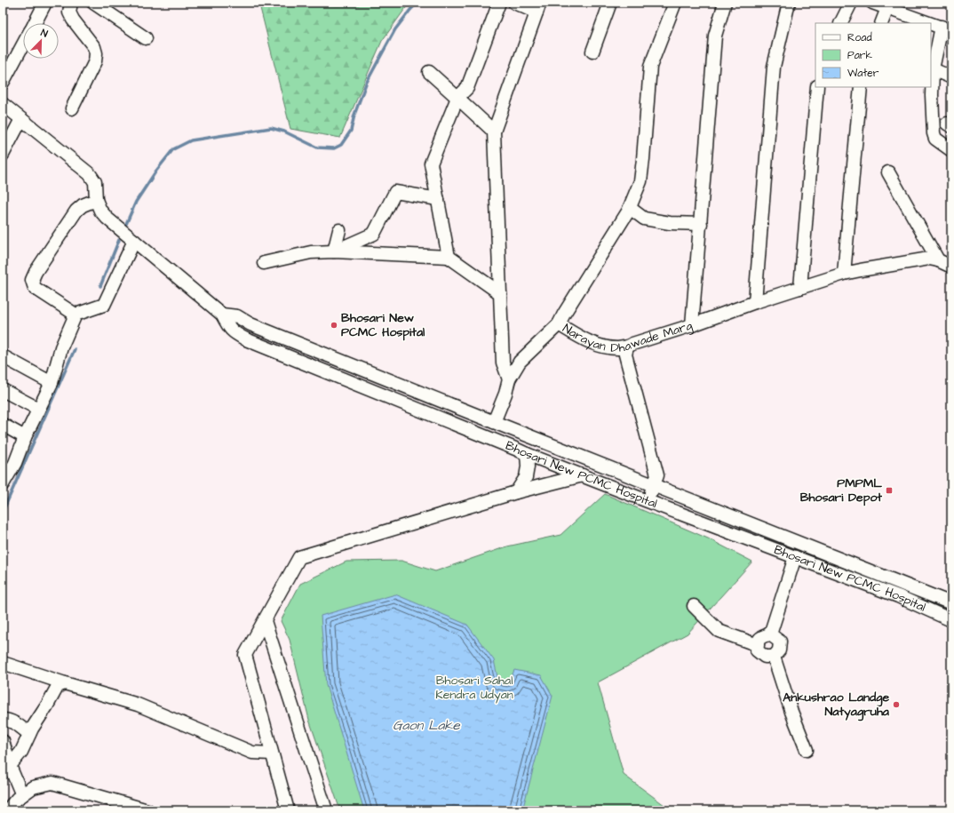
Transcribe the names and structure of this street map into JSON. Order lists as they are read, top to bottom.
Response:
{
  "streets": {
    "street": ["Narayan Dhawade Marg", "Bhosari New PCMC Hospital"]
  },
  "water": ["Gaon Lake"],
  "parks": ["Bhosari Sahal Kendra Udyan"],
  "places": {
    "other": ["Bhosari New PCMC Hospital", "Ankushrao Landge Natyagruha"],
    "transit": ["PMPML Bhosari Depot"]
  },
  "legend": ["Road", "Park", "Water"],
  "north": "top right"
}
